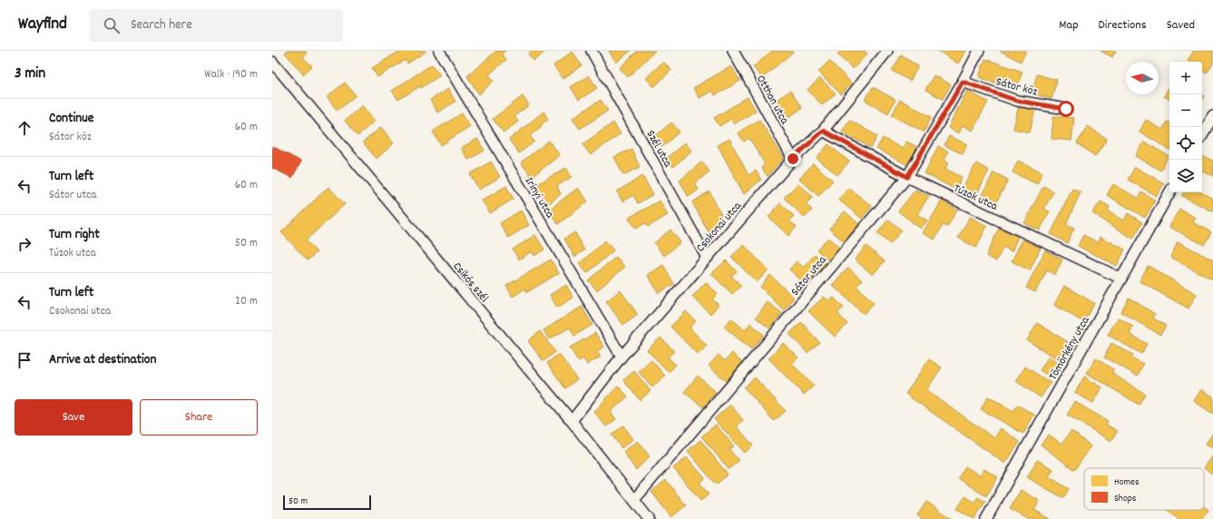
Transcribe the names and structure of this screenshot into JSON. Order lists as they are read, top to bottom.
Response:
{
  "streets": {
    "street": [
      "Sátor köz",
      "Otthon utca",
      "Szél utca",
      "Túzok utca",
      "Irinyi utca",
      "Csokonai utca",
      "Sátor utca",
      "Csikós szél",
      "Tömörkény utca"
    ]
  },
  "crossings": [
    ["Sátor köz", "Sátor utca"],
    ["Otthon utca", "Csokonai utca"],
    ["Szél utca", "Csokonai utca"],
    ["Túzok utca", "Csokonai utca"],
    ["Túzok utca", "Sátor utca"],
    ["Túzok utca", "Tömörkény utca"],
    ["Irinyi utca", "Csokonai utca"],
    ["Csokonai utca", "Csikós szél"],
    ["Sátor utca", "Csikós szél"]
  ],
  "legend": ["Homes", "Shops"],
  "scale_bar": "50 m",
  "north": "left",
  "page": {
    "header": "Wayfind",
    "search": "Search here",
    "nav": ["Map", "Directions", "Saved"],
    "heading": ["3 min", "Walk · 190 m"],
    "map_buttons": ["+", "−"],
    "list": [
      ["Continue", "Sátor köz", "60 m"],
      ["Turn left", "Sátor utca", "60 m"],
      ["Turn right", "Túzok utca", "50 m"],
      ["Turn left", "Csokonai utca", "20 m"],
      "Arrive at destination"
    ],
    "buttons": ["Save", "Share"],
    "scale": "50 m"
  }
}
